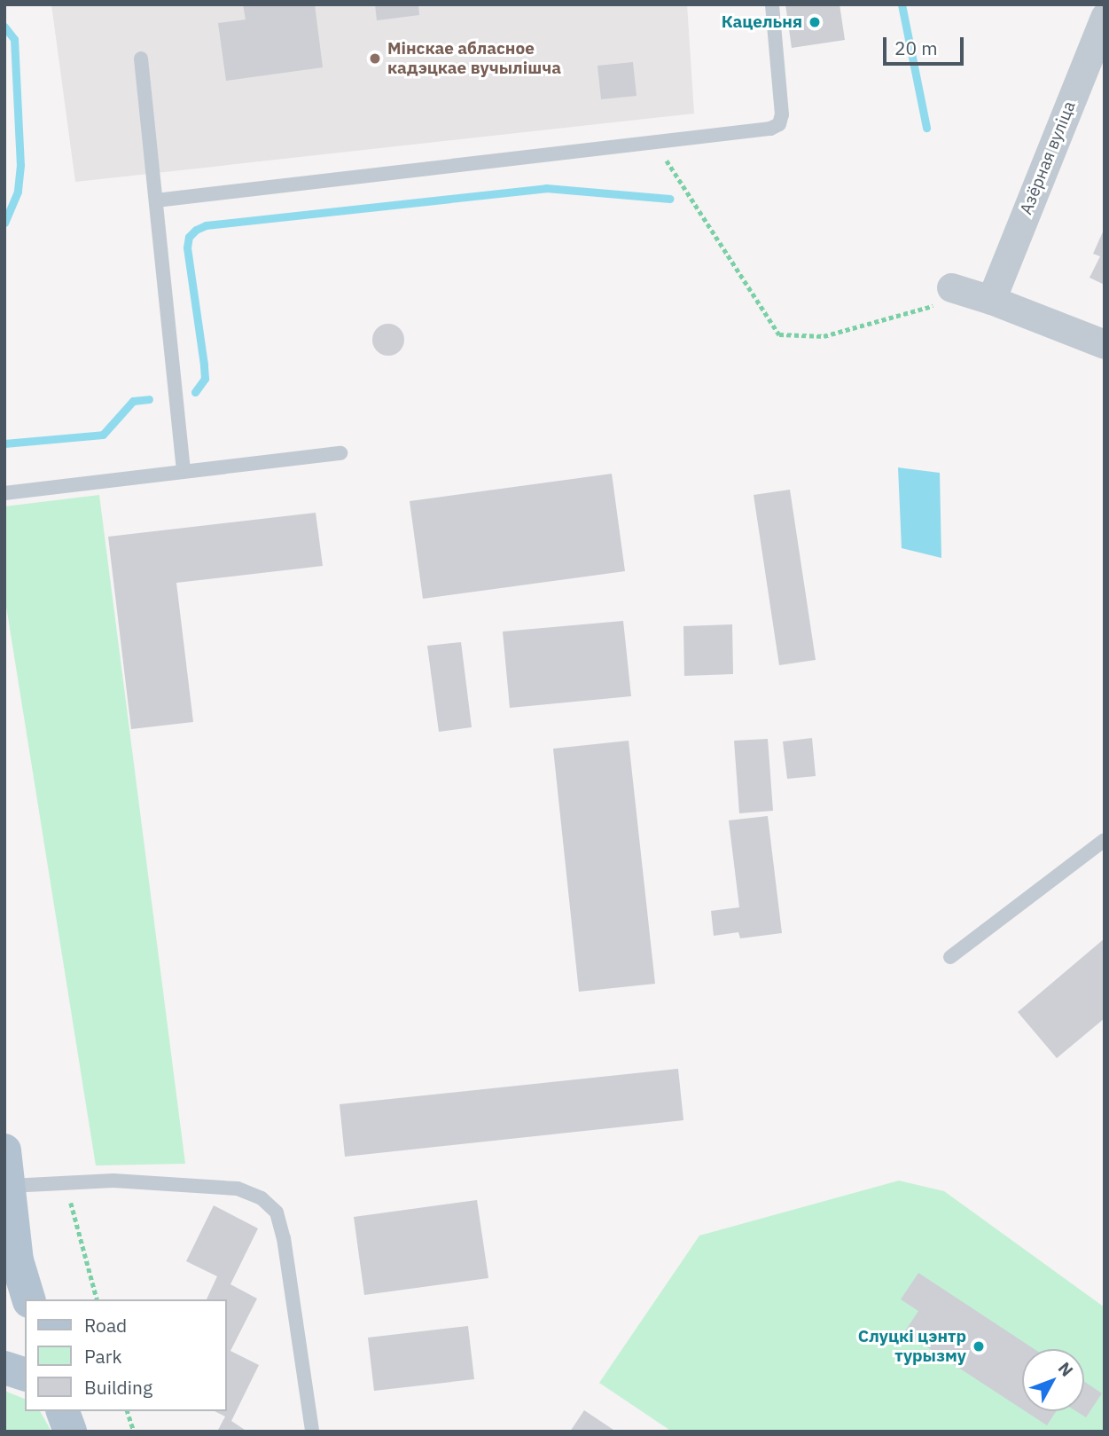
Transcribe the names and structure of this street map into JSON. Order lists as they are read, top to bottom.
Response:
{
  "streets": {
    "street": ["Азёрная вуліца"]
  },
  "places": ["Кацельня", "Мінскае абласное кадэцкае вучылішча", "Слуцкі цэнтр турызму"],
  "legend": ["Road", "Park", "Building"],
  "scale_bar": "20 m",
  "north": "top right"
}
